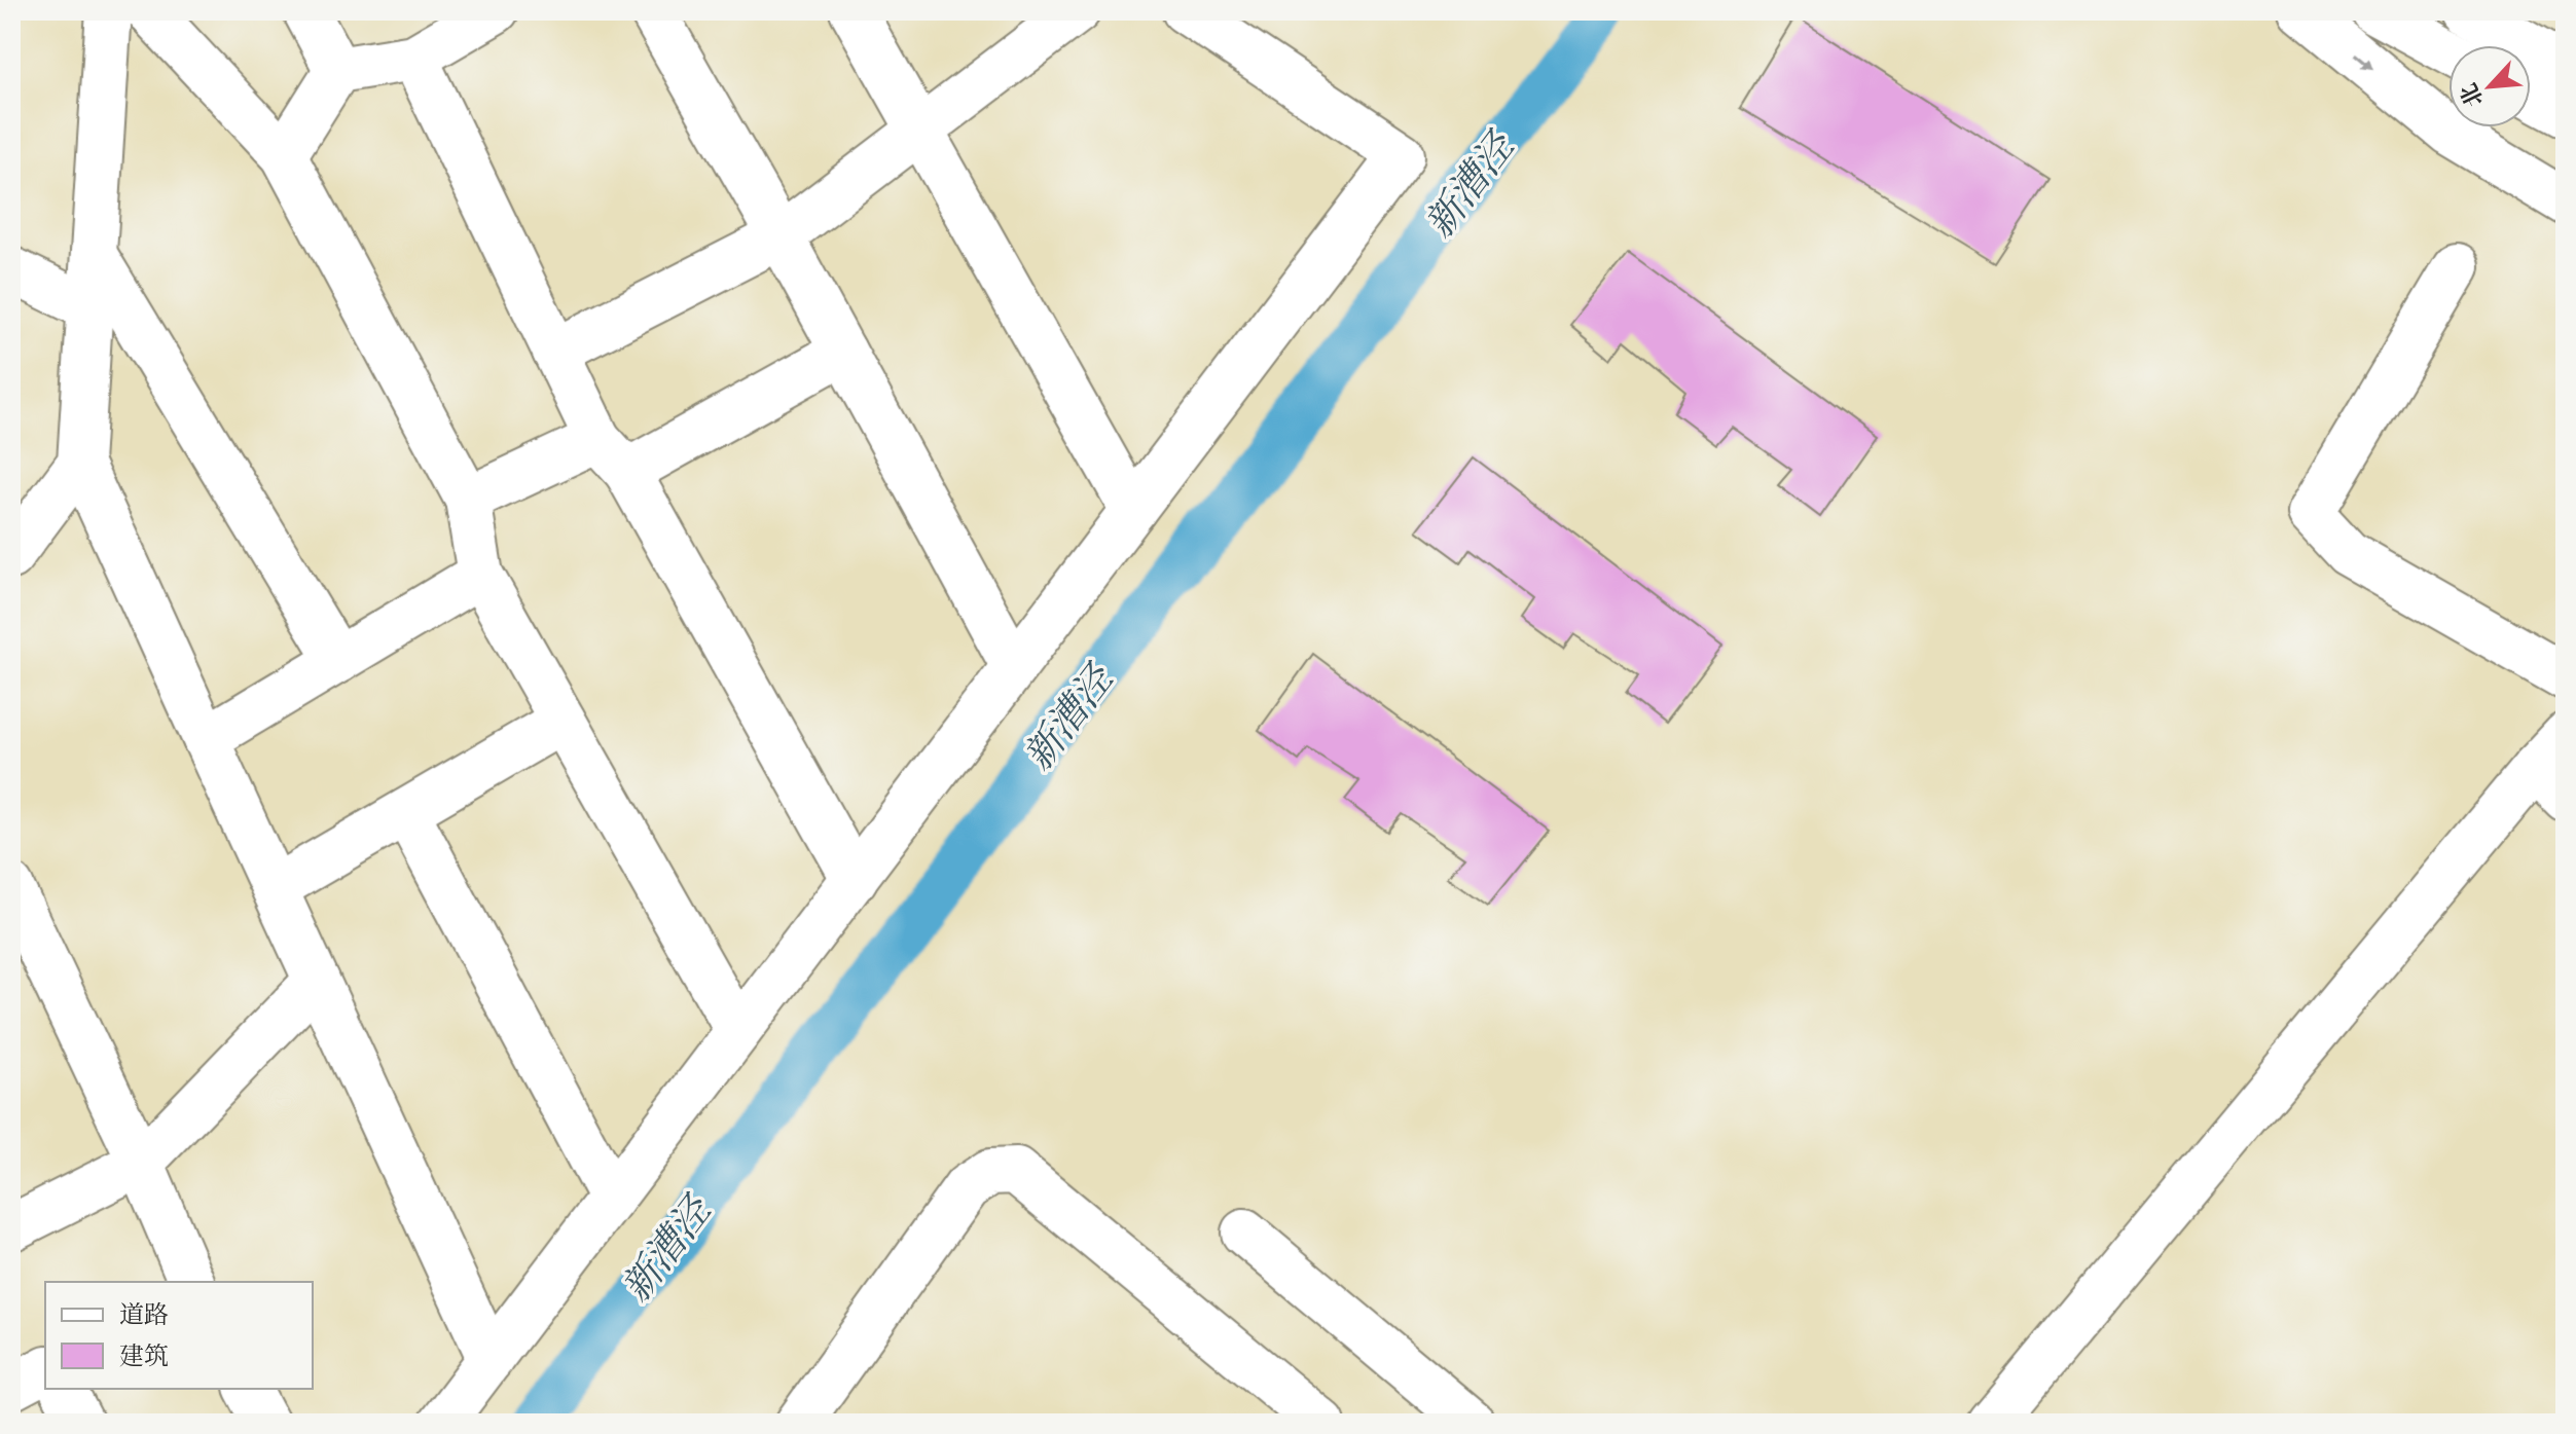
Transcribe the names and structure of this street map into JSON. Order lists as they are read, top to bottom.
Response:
{
  "water": ["新漕泾"],
  "legend": ["道路", "建筑"],
  "north": "bottom left"
}
